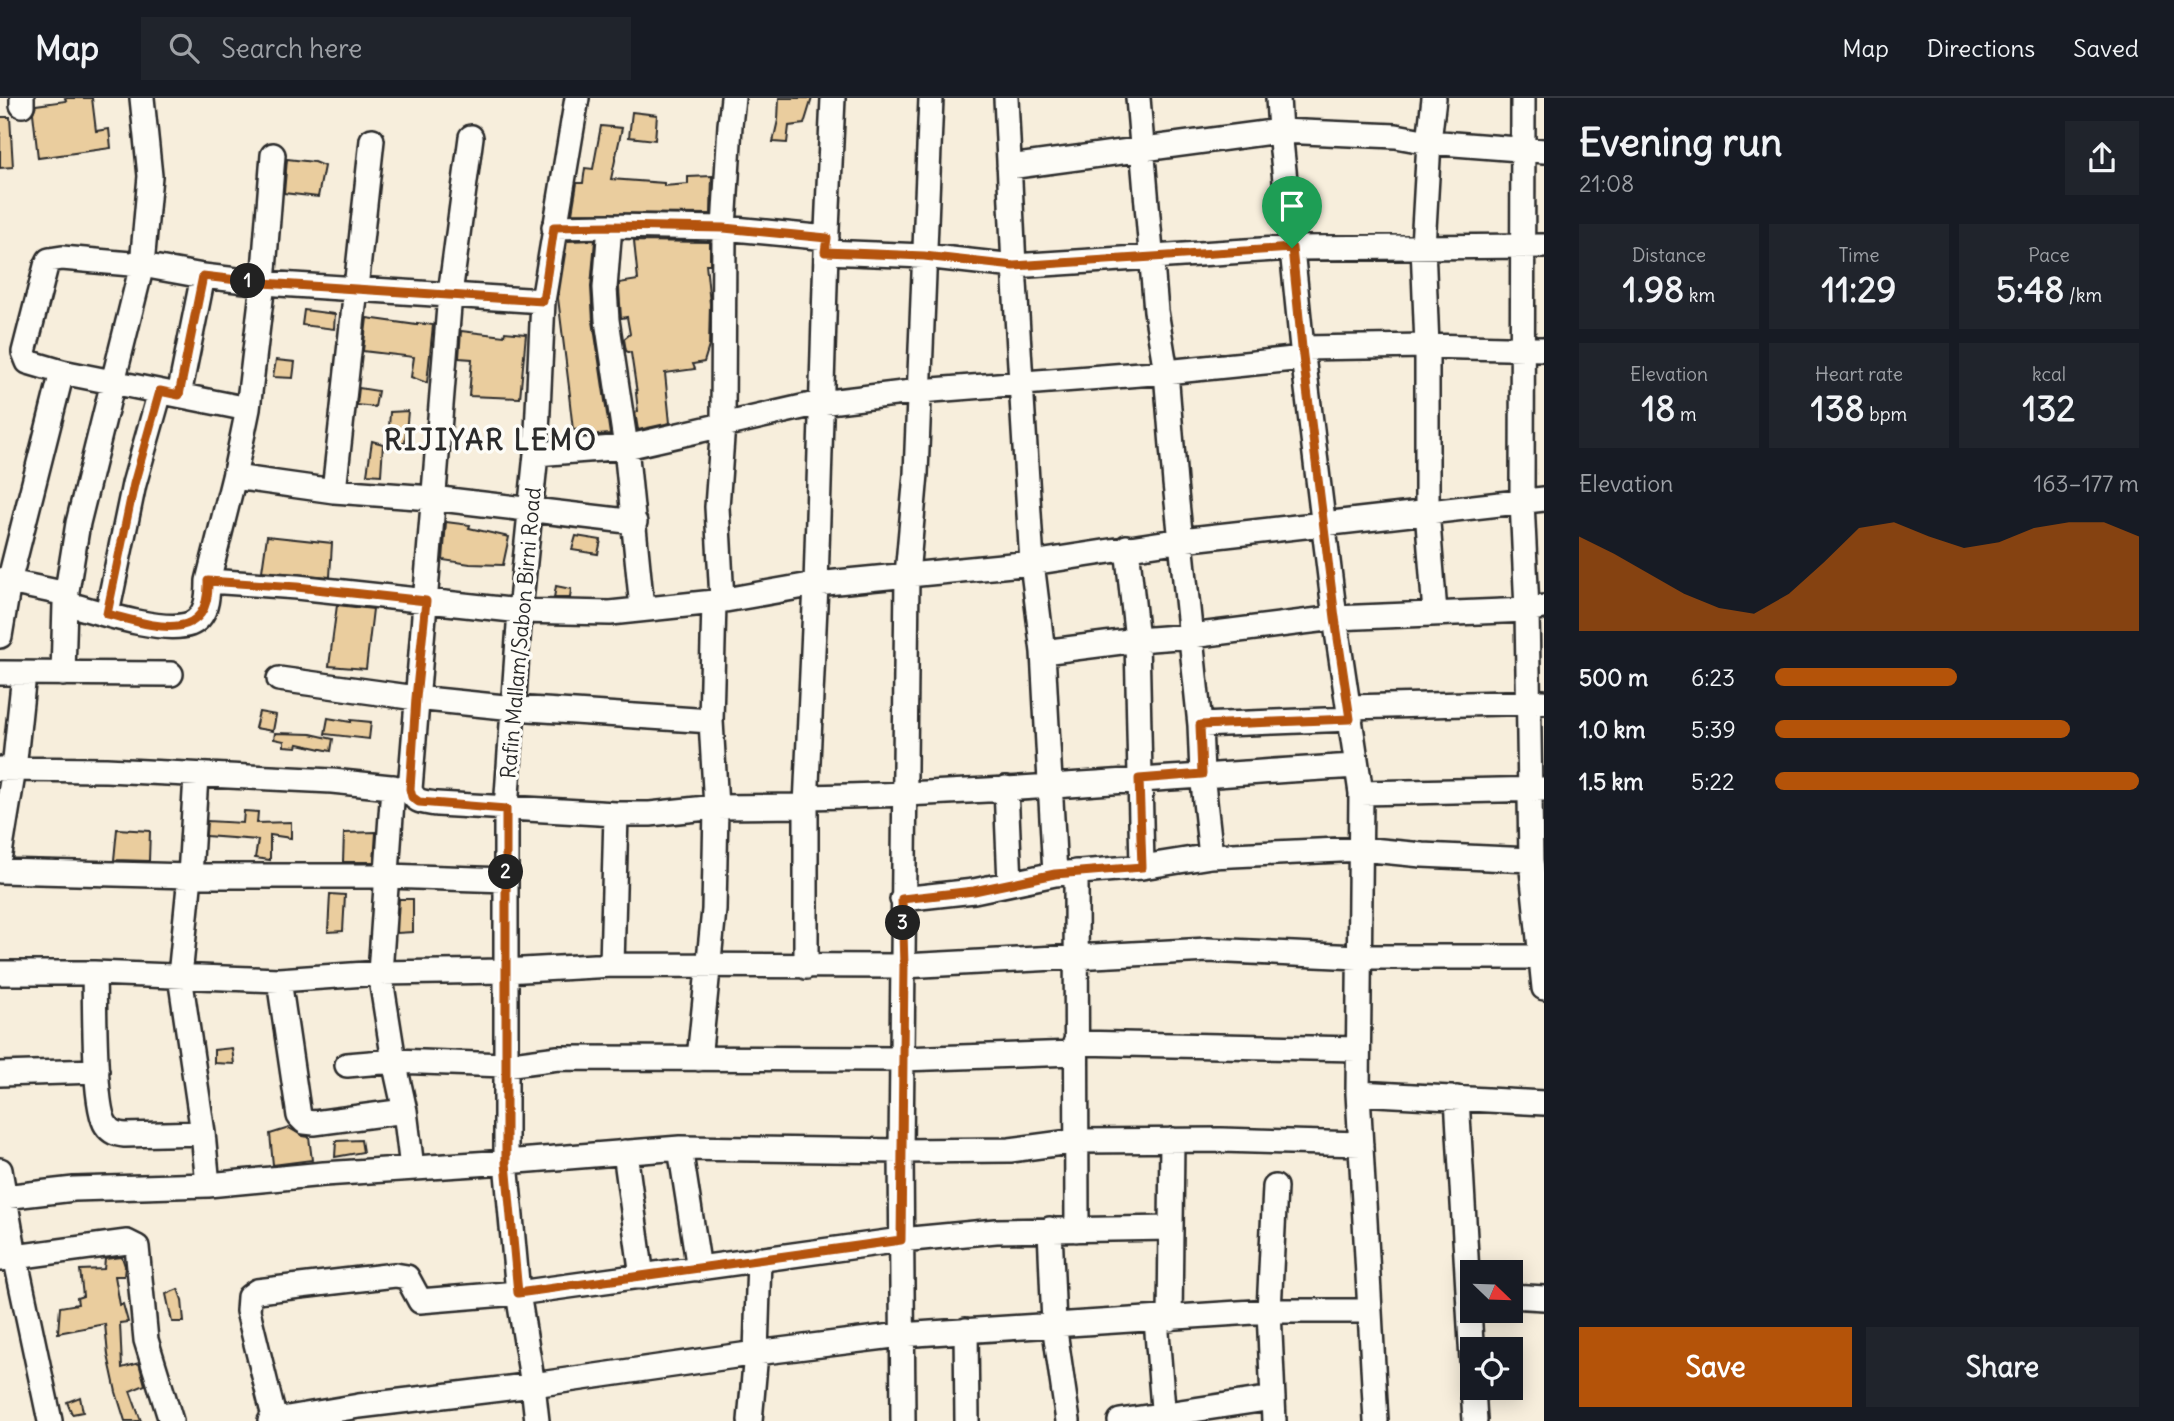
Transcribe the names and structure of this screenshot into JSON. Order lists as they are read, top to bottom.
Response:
{
  "streets": {
    "street": ["Rafin Mallam/Sabon Birni Road"]
  },
  "districts": ["RIJIYAR LEMO"],
  "north": "bottom right",
  "page": {
    "header": "Map",
    "search": "Search here",
    "nav": ["Map", "Directions", "Saved"],
    "heading": ["Evening run", "21:08"],
    "stats": [
      ["Distance", "1.98 km"],
      ["Time", "11:29"],
      ["Pace", "5:48 /km"],
      ["Elevation", "18 m"],
      ["Heart rate", "138 bpm"],
      ["kcal", "132"]
    ],
    "pins": ["1", "2", "3"],
    "chart": ["Elevation", "163–177 m"],
    "list": [
      {
        "name": "500 m",
        "note": "6:23"
      },
      {
        "name": "1.0 km",
        "note": "5:39"
      },
      {
        "name": "1.5 km",
        "note": "5:22"
      }
    ],
    "buttons": ["Save", "Share"]
  }
}
